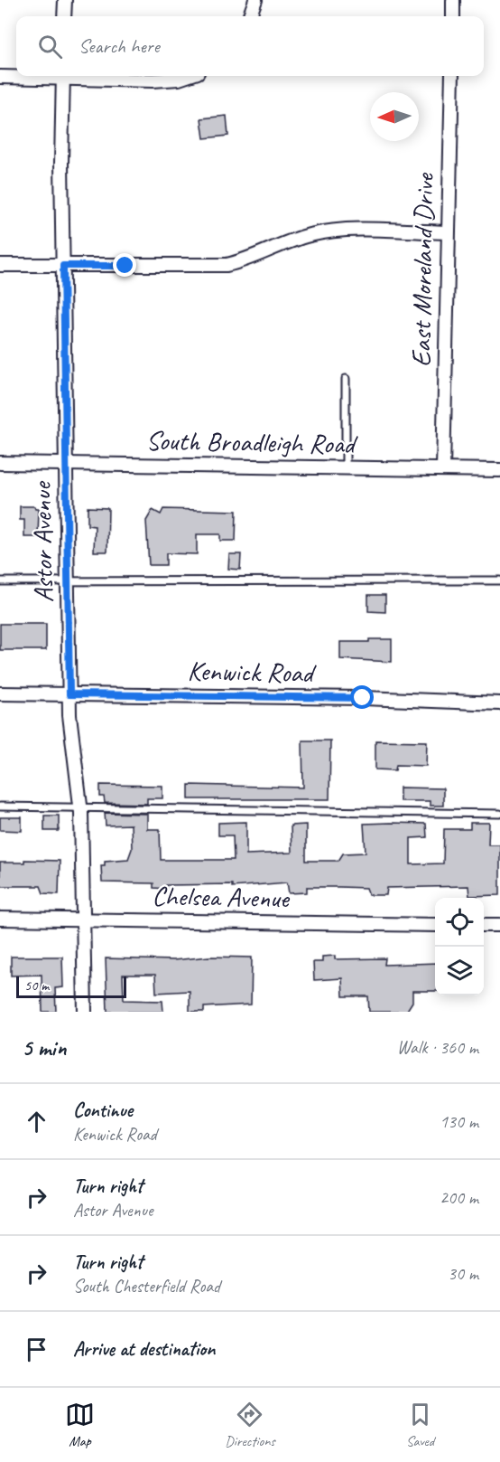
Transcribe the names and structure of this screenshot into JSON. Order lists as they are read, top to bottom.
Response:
{
  "streets": {
    "street": [
      "East Moreland Drive",
      "South Broadleigh Road",
      "Astor Avenue",
      "Kenwick Road",
      "Chelsea Avenue"
    ]
  },
  "crossings": [
    ["East Moreland Drive", "South Broadleigh Road"],
    ["South Broadleigh Road", "Astor Avenue"],
    ["Astor Avenue", "Kenwick Road"],
    ["Astor Avenue", "Chelsea Avenue"]
  ],
  "scale_bar": "50 m",
  "north": "left",
  "page": {
    "search": "Search here",
    "scale": "50 m",
    "heading": ["5 min", "Walk · 360 m"],
    "list": [
      ["Continue", "Kenwick Road", "130 m"],
      ["Turn right", "Astor Avenue", "200 m"],
      ["Turn right", "South Chesterfield Road", "30 m"],
      "Arrive at destination"
    ],
    "nav": ["Map", "Directions", "Saved"]
  }
}
